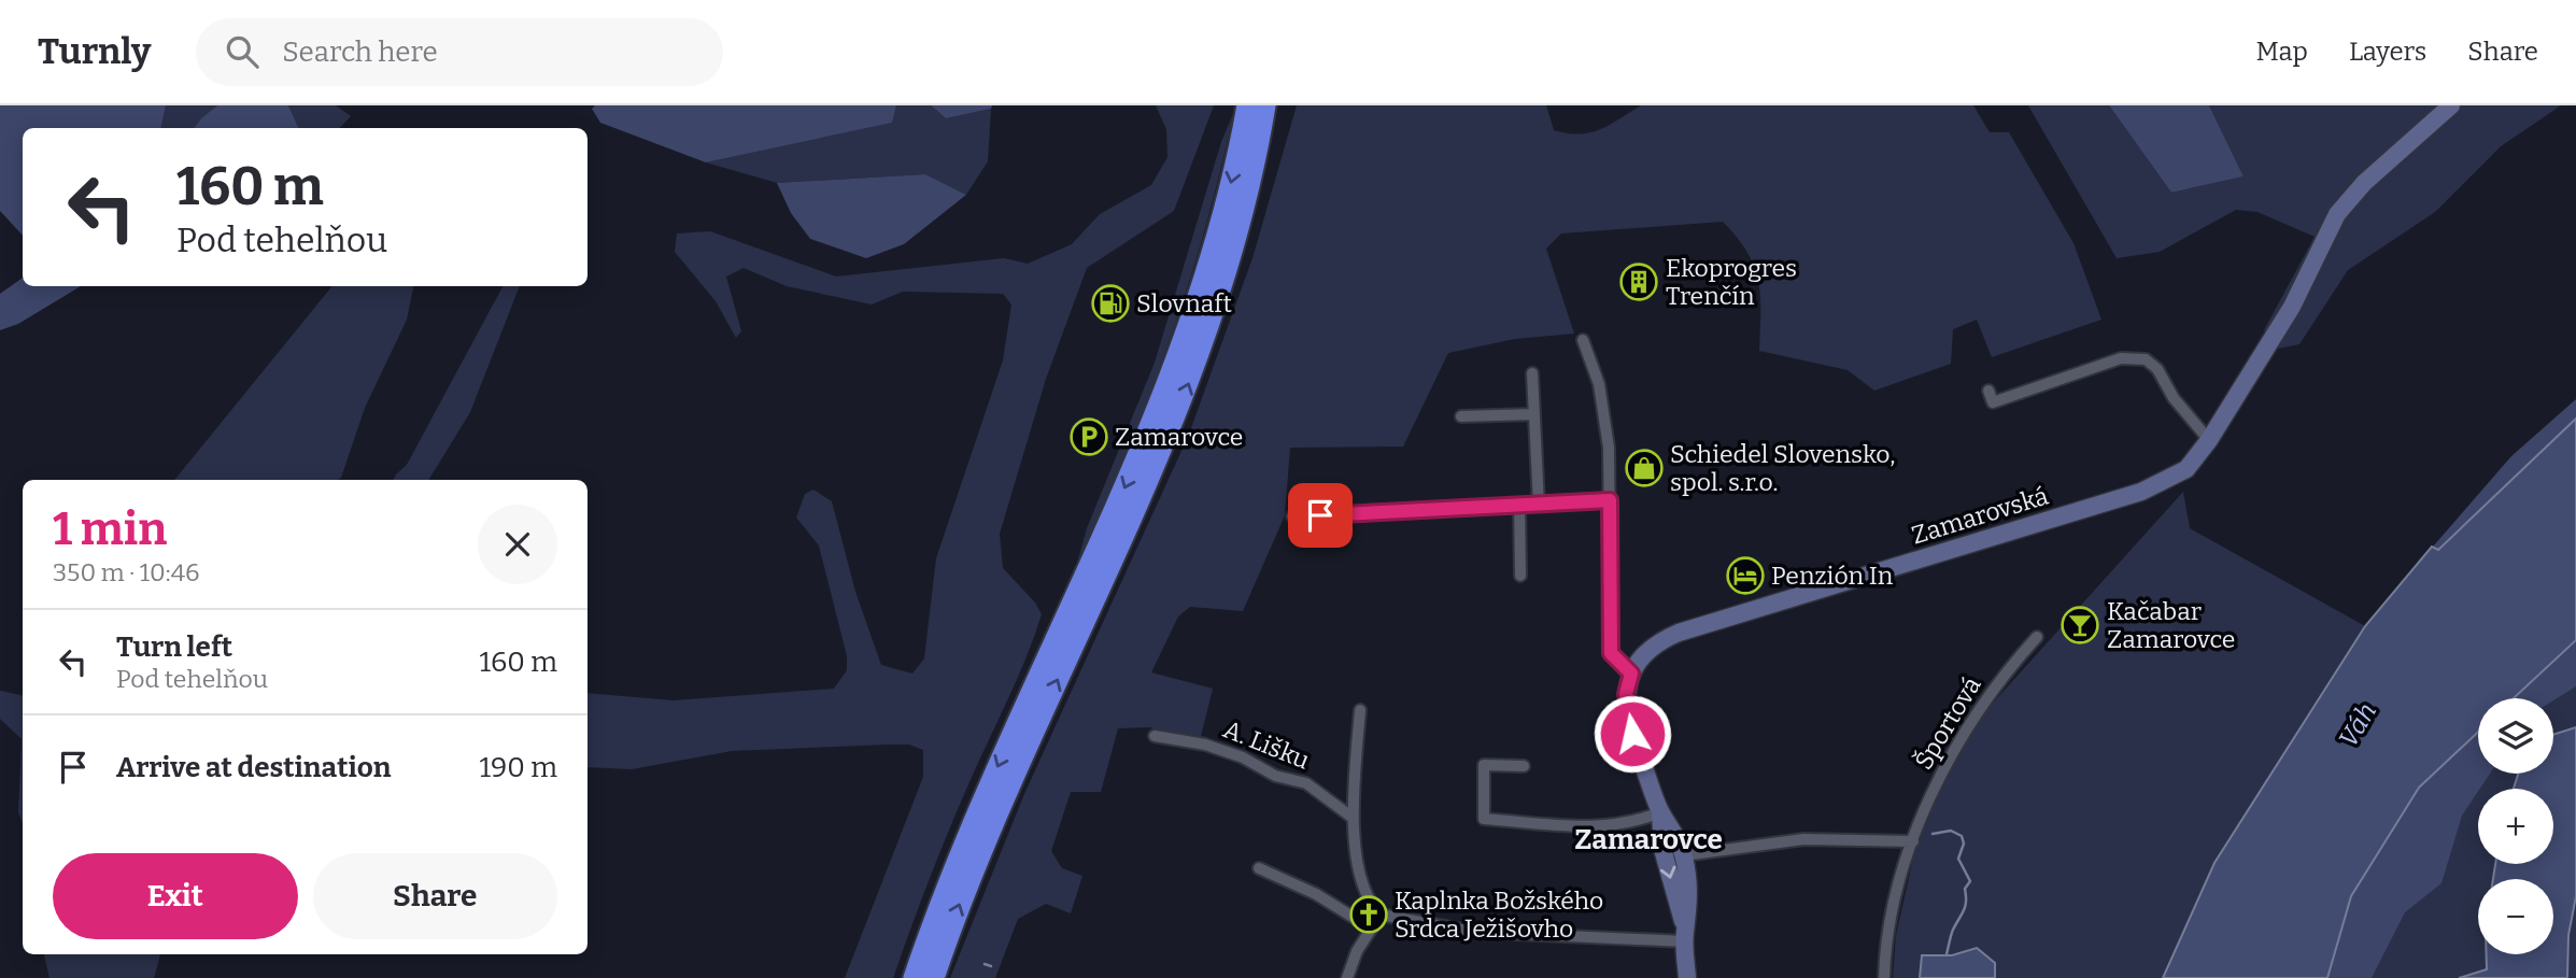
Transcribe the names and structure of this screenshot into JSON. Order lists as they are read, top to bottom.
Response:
{
  "streets": {
    "main road": ["Zamarovská"],
    "street": ["Športová", "A. Lišku"]
  },
  "districts": ["Zamarovce"],
  "water": ["Váh"],
  "places": {
    "building": ["Ekoprogres Trenčín"],
    "fuel station": ["Slovnaft"],
    "parking": ["Zamarovce"],
    "shop": ["Schiedel Slovensko, spol. s.r.o."],
    "hotel": ["Penzión In"],
    "bar": ["Kačabar Zamarovce"],
    "church": ["Kaplnka Božského Srdca Ježišovho"]
  },
  "page": {
    "header": "Turnly",
    "search": "Search here",
    "nav": ["Map", "Layers", "Share"],
    "turn": ["160 m", "Pod tehelňou"],
    "heading": ["1 min", "350 m · 10:46"],
    "list": [
      {
        "name": "Turn left",
        "note": "Pod tehelňou",
        "value": "160 m"
      },
      {
        "name": "Arrive at destination",
        "value": "190 m"
      }
    ],
    "map_buttons": ["+", "−"],
    "buttons": ["Exit", "Share"]
  }
}
